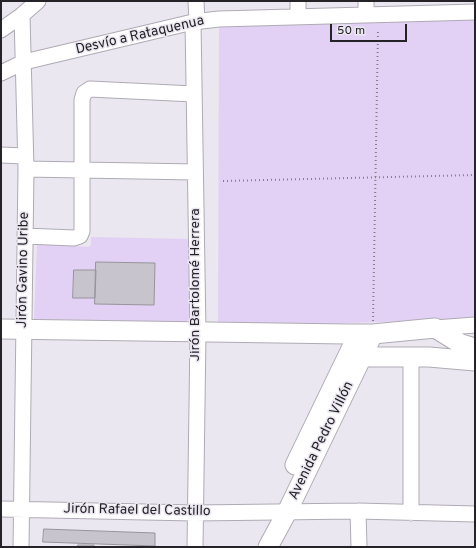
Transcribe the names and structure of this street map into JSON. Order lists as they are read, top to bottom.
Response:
{
  "streets": {
    "main road": ["Avenida Pedro Villón"],
    "street": [
      "Desvío a Rataquenua",
      "Jirón Gavino Uribe",
      "Jirón Bartolomé Herrera",
      "Jirón Rafael del Castillo"
    ]
  },
  "crossings": [
    ["Desvío a Rataquenua", "Jirón Gavino Uribe"],
    ["Desvío a Rataquenua", "Jirón Bartolomé Herrera"],
    ["Jirón Gavino Uribe", "Jirón Rafael del Castillo"],
    ["Jirón Bartolomé Herrera", "Jirón Rafael del Castillo"],
    ["Avenida Pedro Villón", "Jirón Rafael del Castillo"]
  ],
  "scale_bar": "50 m"
}
